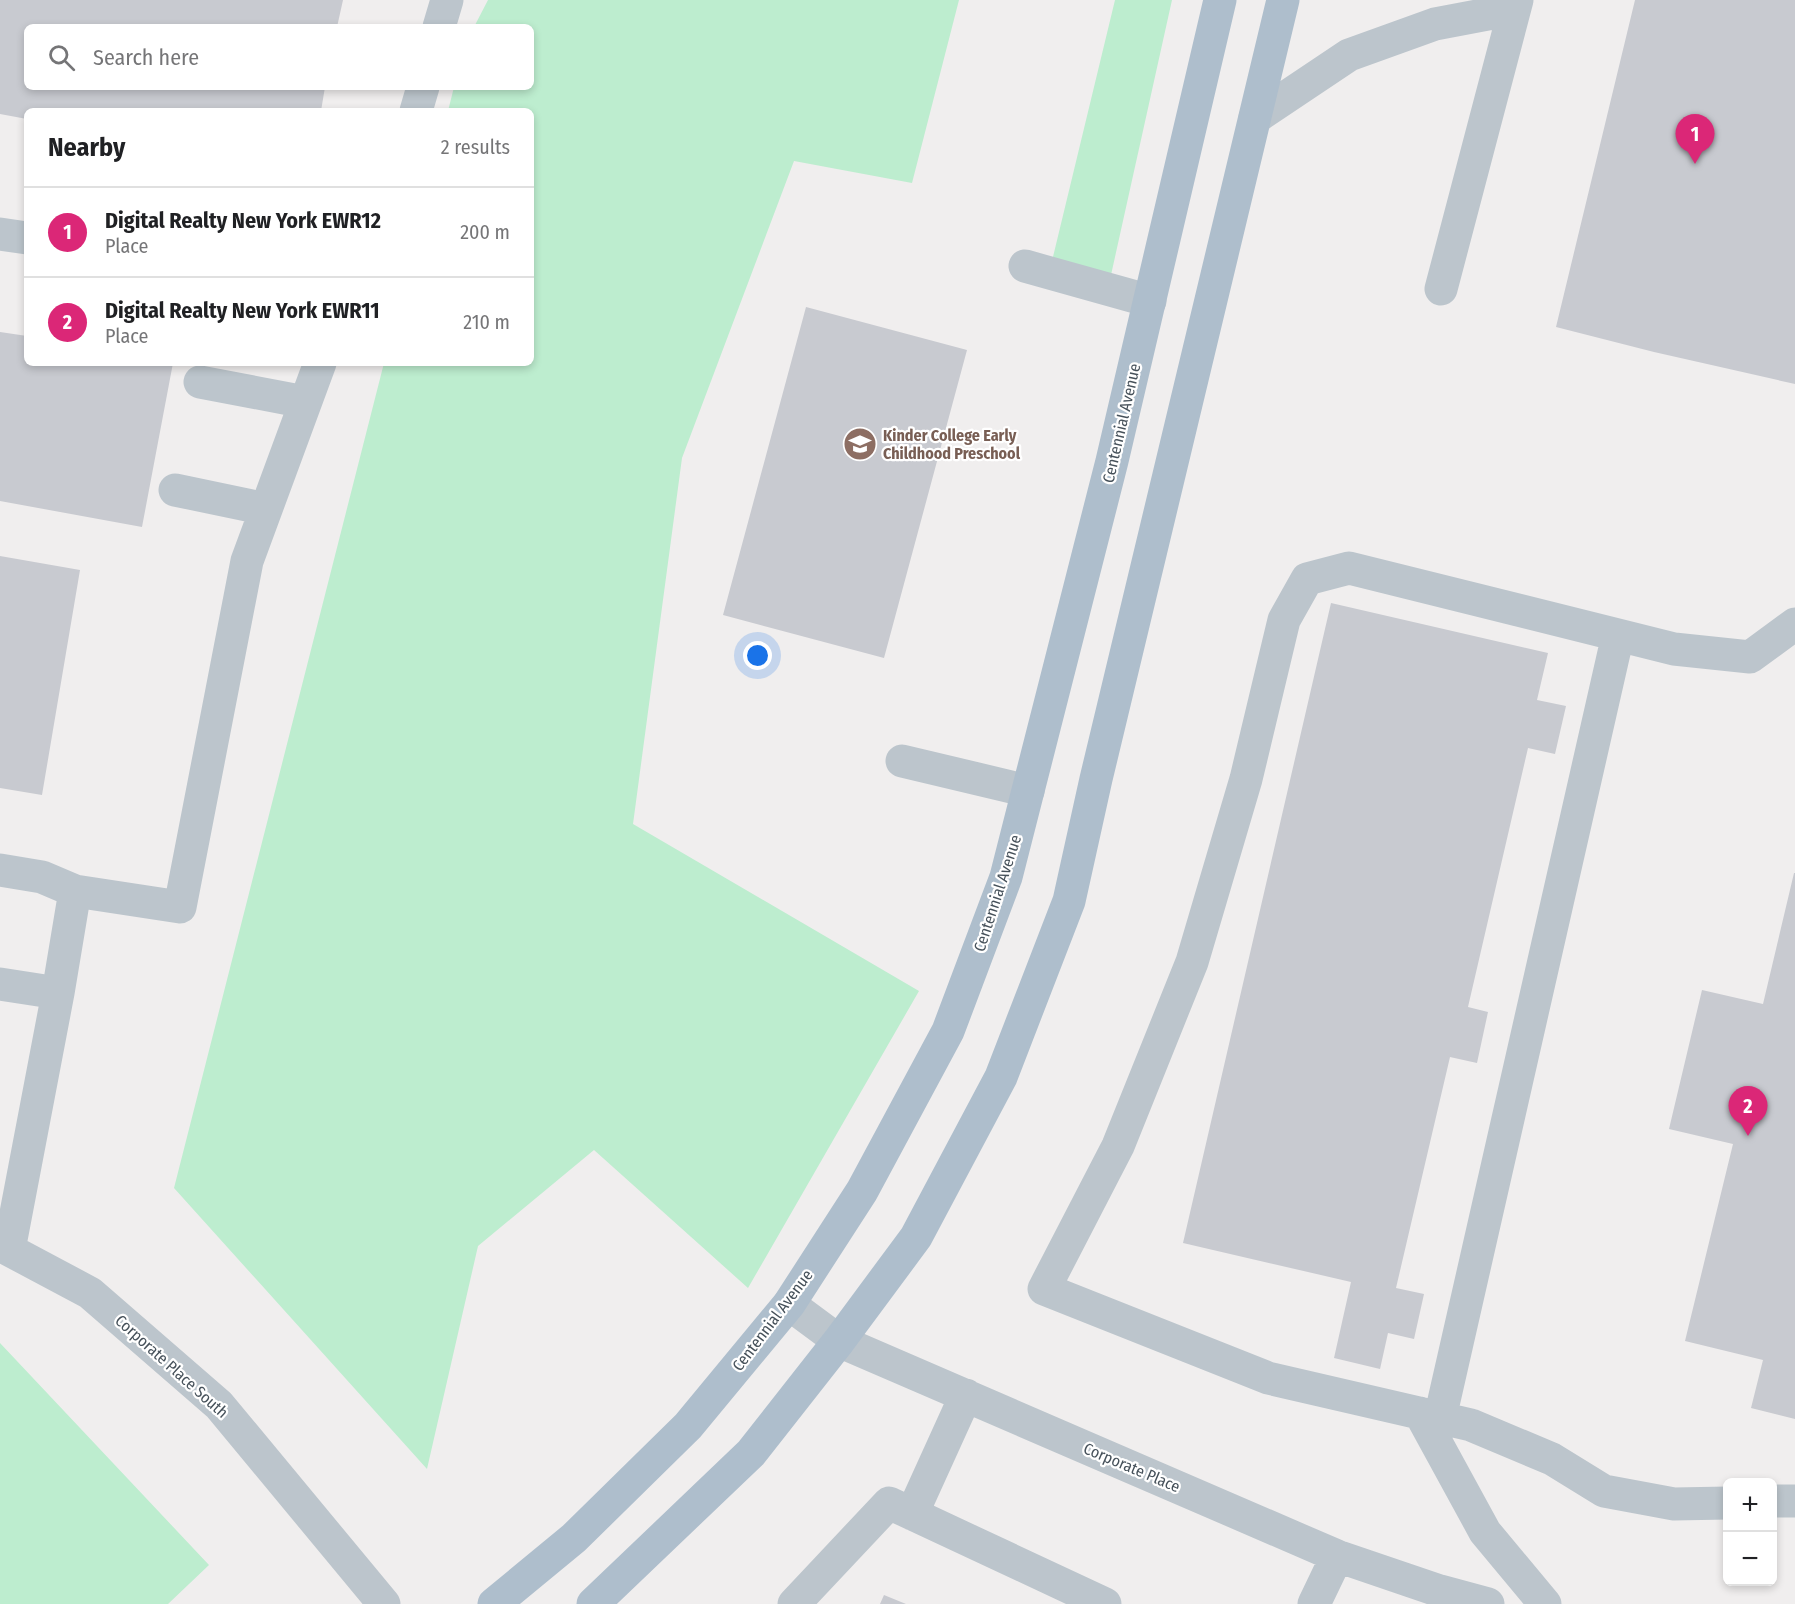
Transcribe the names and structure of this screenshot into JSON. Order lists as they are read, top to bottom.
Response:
{
  "streets": {
    "main road": ["Centennial Avenue"],
    "street": ["Corporate Place South", "Corporate Place"]
  },
  "crossings": [
    ["Centennial Avenue", "Corporate Place"]
  ],
  "places": {
    "school or university": ["Kinder College Early Childhood Preschool"]
  },
  "page": {
    "search": "Search here",
    "heading": ["Nearby", "2 results"],
    "pins": ["1", "2"],
    "list": [
      {
        "mark": "1",
        "name": "Digital Realty New York EWR12",
        "note": "Place",
        "value": "200 m"
      },
      {
        "mark": "2",
        "name": "Digital Realty New York EWR11",
        "note": "Place",
        "value": "210 m"
      }
    ],
    "map_buttons": ["+", "−"]
  }
}
